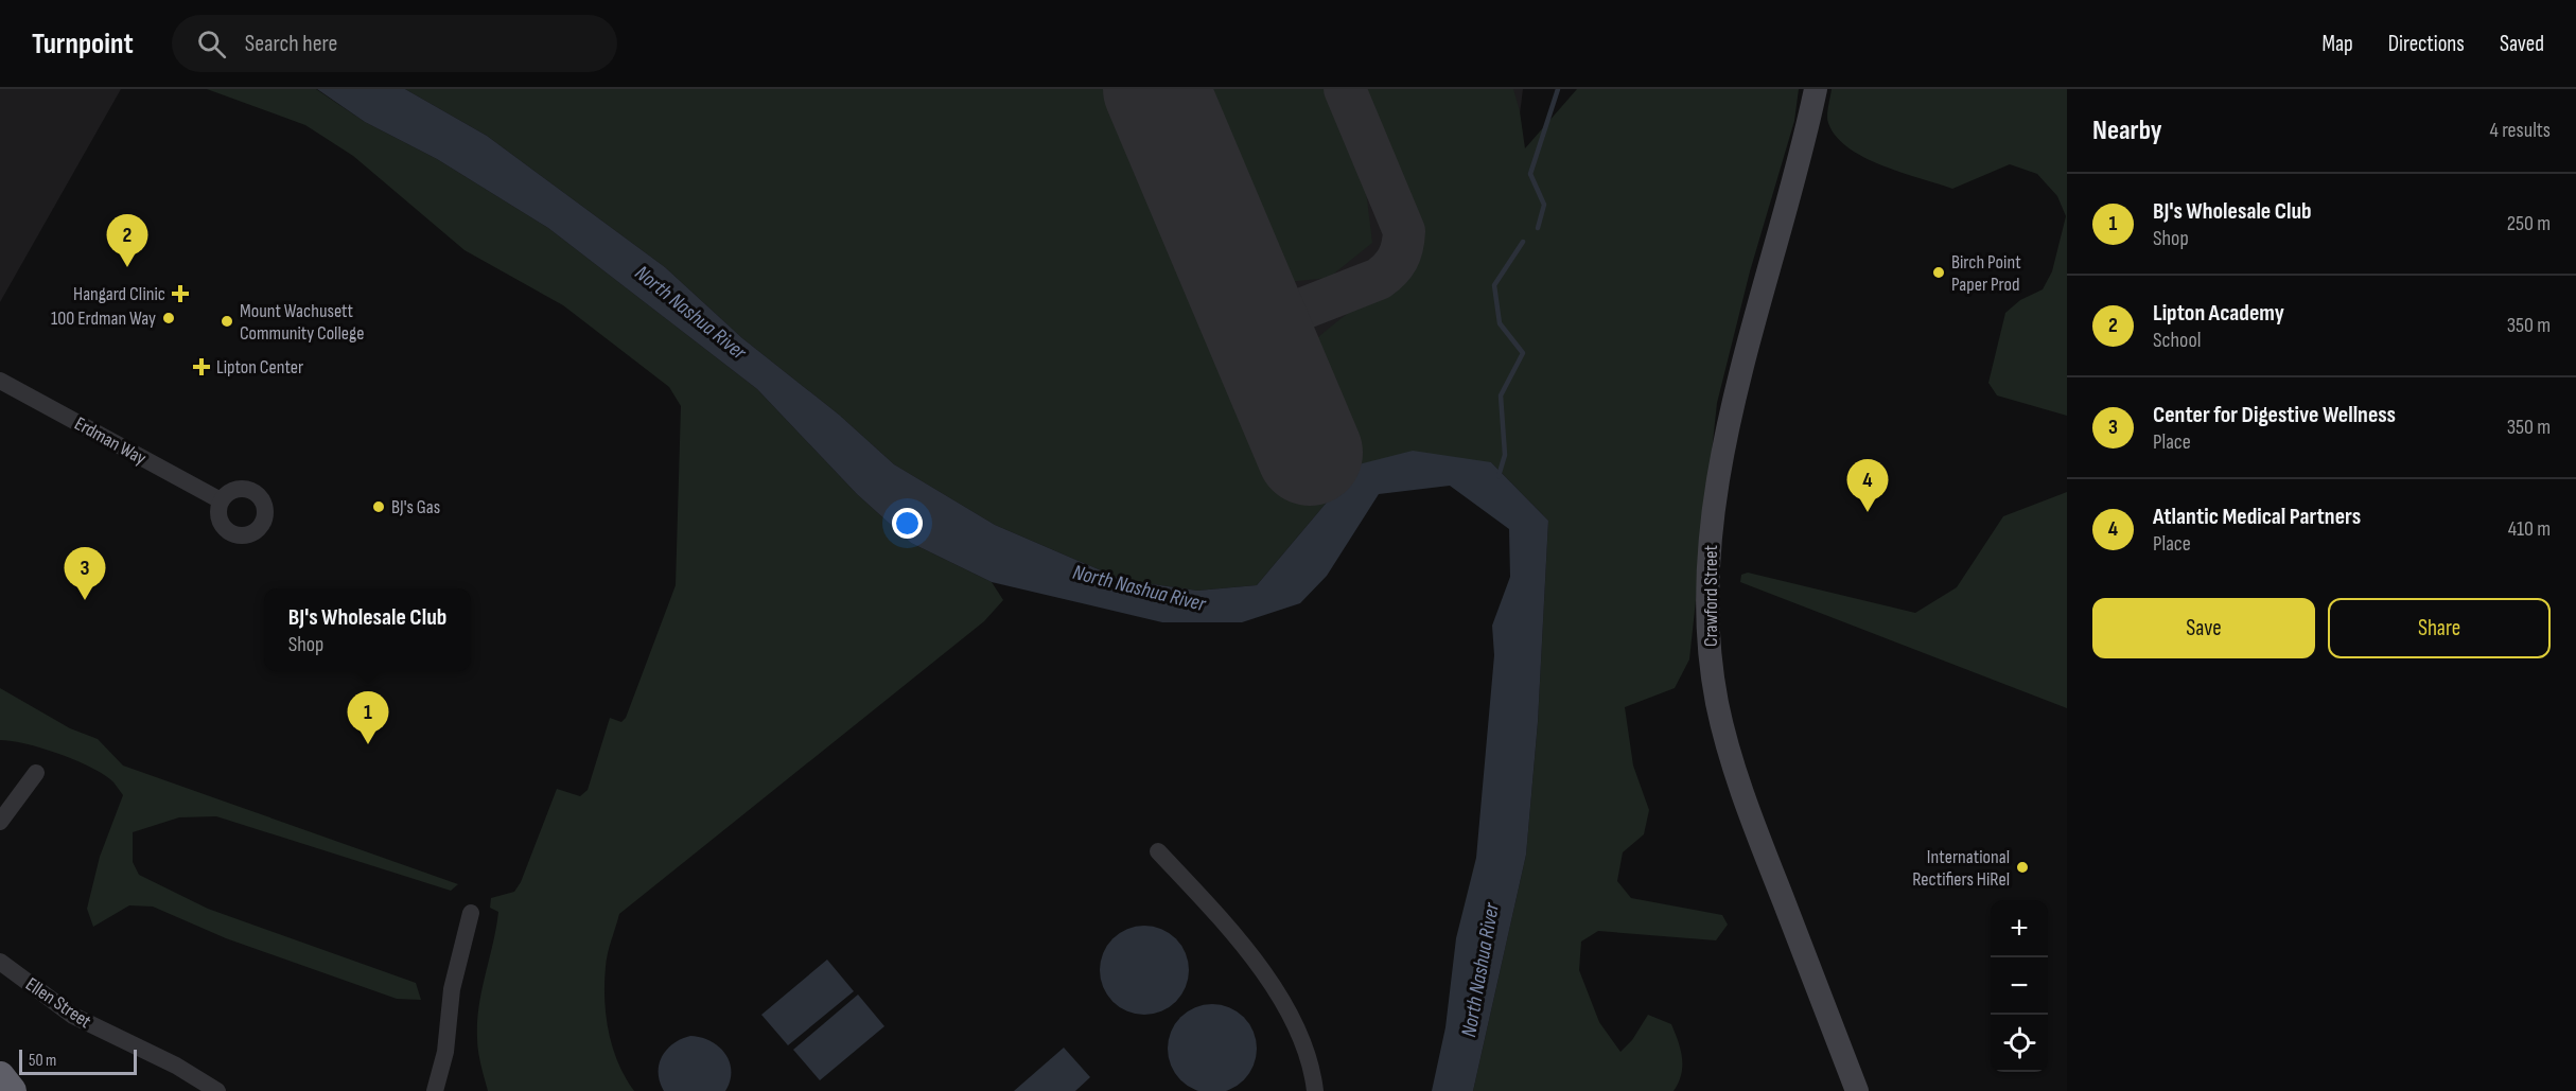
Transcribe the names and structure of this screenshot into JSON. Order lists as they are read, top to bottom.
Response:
{
  "streets": {
    "main road": ["Crawford Street"],
    "street": ["Erdman Way", "Ellen Street"]
  },
  "water": ["North Nashua River"],
  "places": {
    "other": [
      "Birch Point Paper Prod",
      "100 Erdman Way",
      "Mount Wachusett Community College",
      "BJ's Gas",
      "International Rectifiers HiRel"
    ],
    "health": ["Hangard Clinic", "Lipton Center"]
  },
  "scale_bar": "50 m",
  "page": {
    "header": "Turnpoint",
    "search": "Search here",
    "nav": ["Map", "Directions", "Saved"],
    "heading": ["Nearby", "4 results"],
    "list": [
      {
        "mark": "1",
        "name": "BJ's Wholesale Club",
        "note": "Shop",
        "value": "250 m"
      },
      {
        "mark": "2",
        "name": "Lipton Academy",
        "note": "School",
        "value": "350 m"
      },
      {
        "mark": "3",
        "name": "Center for Digestive Wellness",
        "note": "Place",
        "value": "350 m"
      },
      {
        "mark": "4",
        "name": "Atlantic Medical Partners",
        "note": "Place",
        "value": "410 m"
      }
    ],
    "pins": [
      "2",
      "4",
      "3",
      "1"
    ],
    "buttons": ["Save", "Share"],
    "popup": ["BJ's Wholesale Club", "Shop"],
    "map_buttons": ["+", "−"],
    "scale": "50 m"
  }
}
